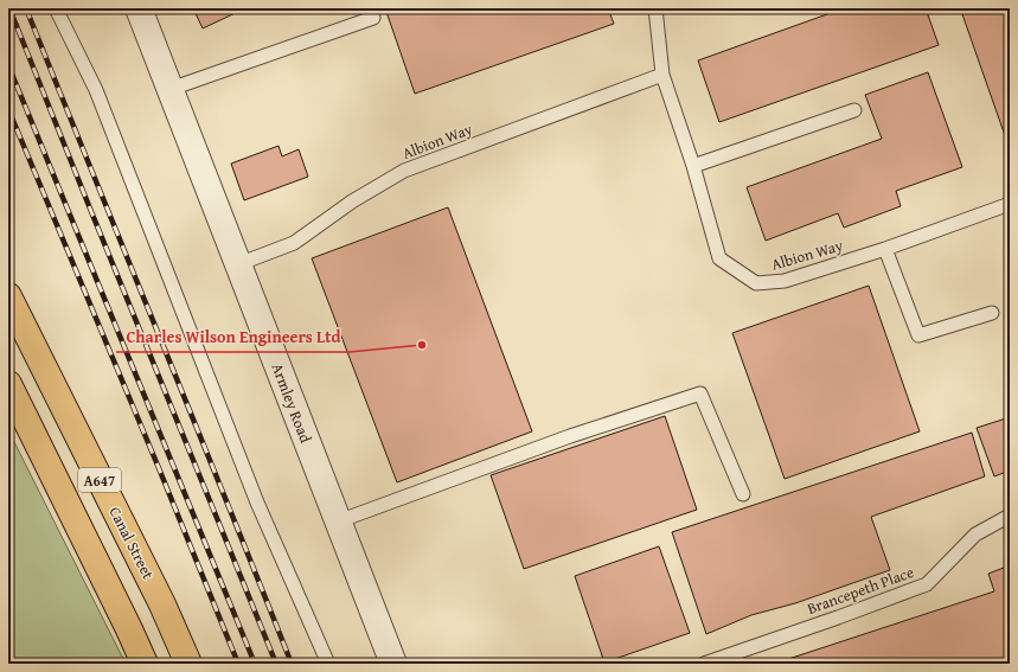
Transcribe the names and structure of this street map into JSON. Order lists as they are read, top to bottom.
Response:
{
  "streets": {
    "main road": ["A647", "Canal Street"],
    "street": ["Armley Road"],
    "lane": ["Albion Way", "Brancepeth Place"]
  },
  "crossings": [
    ["Albion Way", "Armley Road"]
  ],
  "places": ["Charles Wilson Engineers Ltd"]
}
